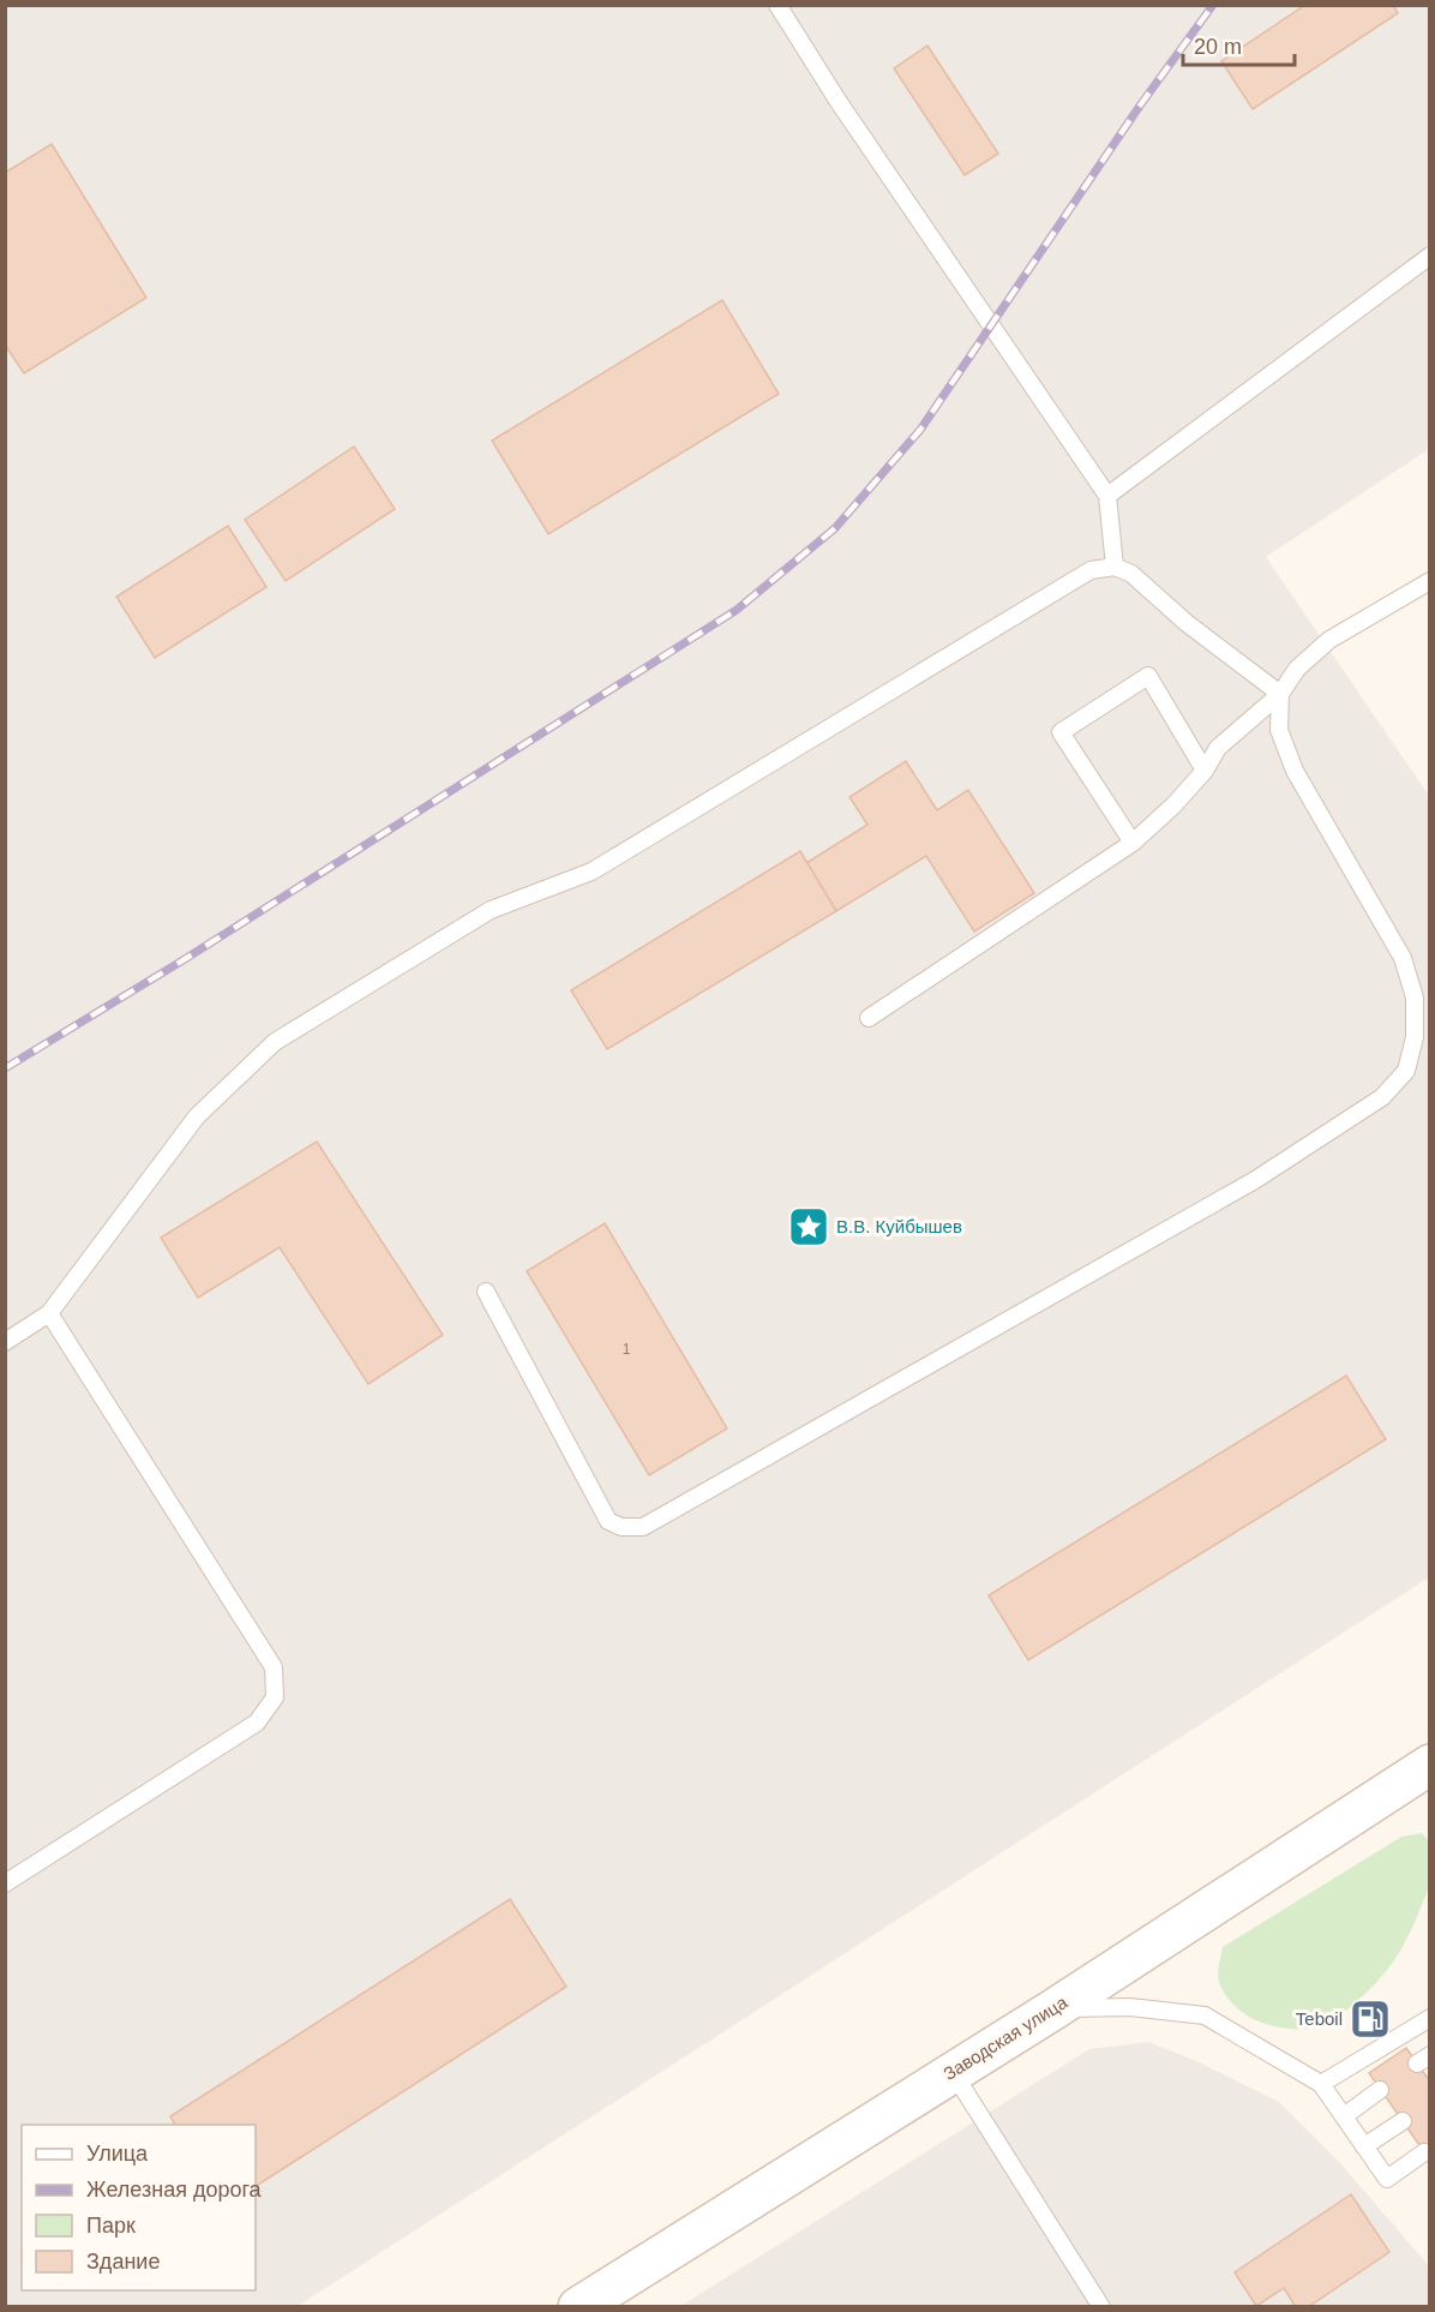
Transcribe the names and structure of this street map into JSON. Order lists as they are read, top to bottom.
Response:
{
  "streets": {
    "street": ["Заводская улица"]
  },
  "places": {
    "place": ["В.В. Куйбышев"],
    "fuel station": ["Teboil"]
  },
  "house_numbers": ["1"],
  "legend": [
    "Улица",
    "Железная дорога",
    "Парк",
    "Здание"
  ],
  "scale_bar": "20 m"
}
